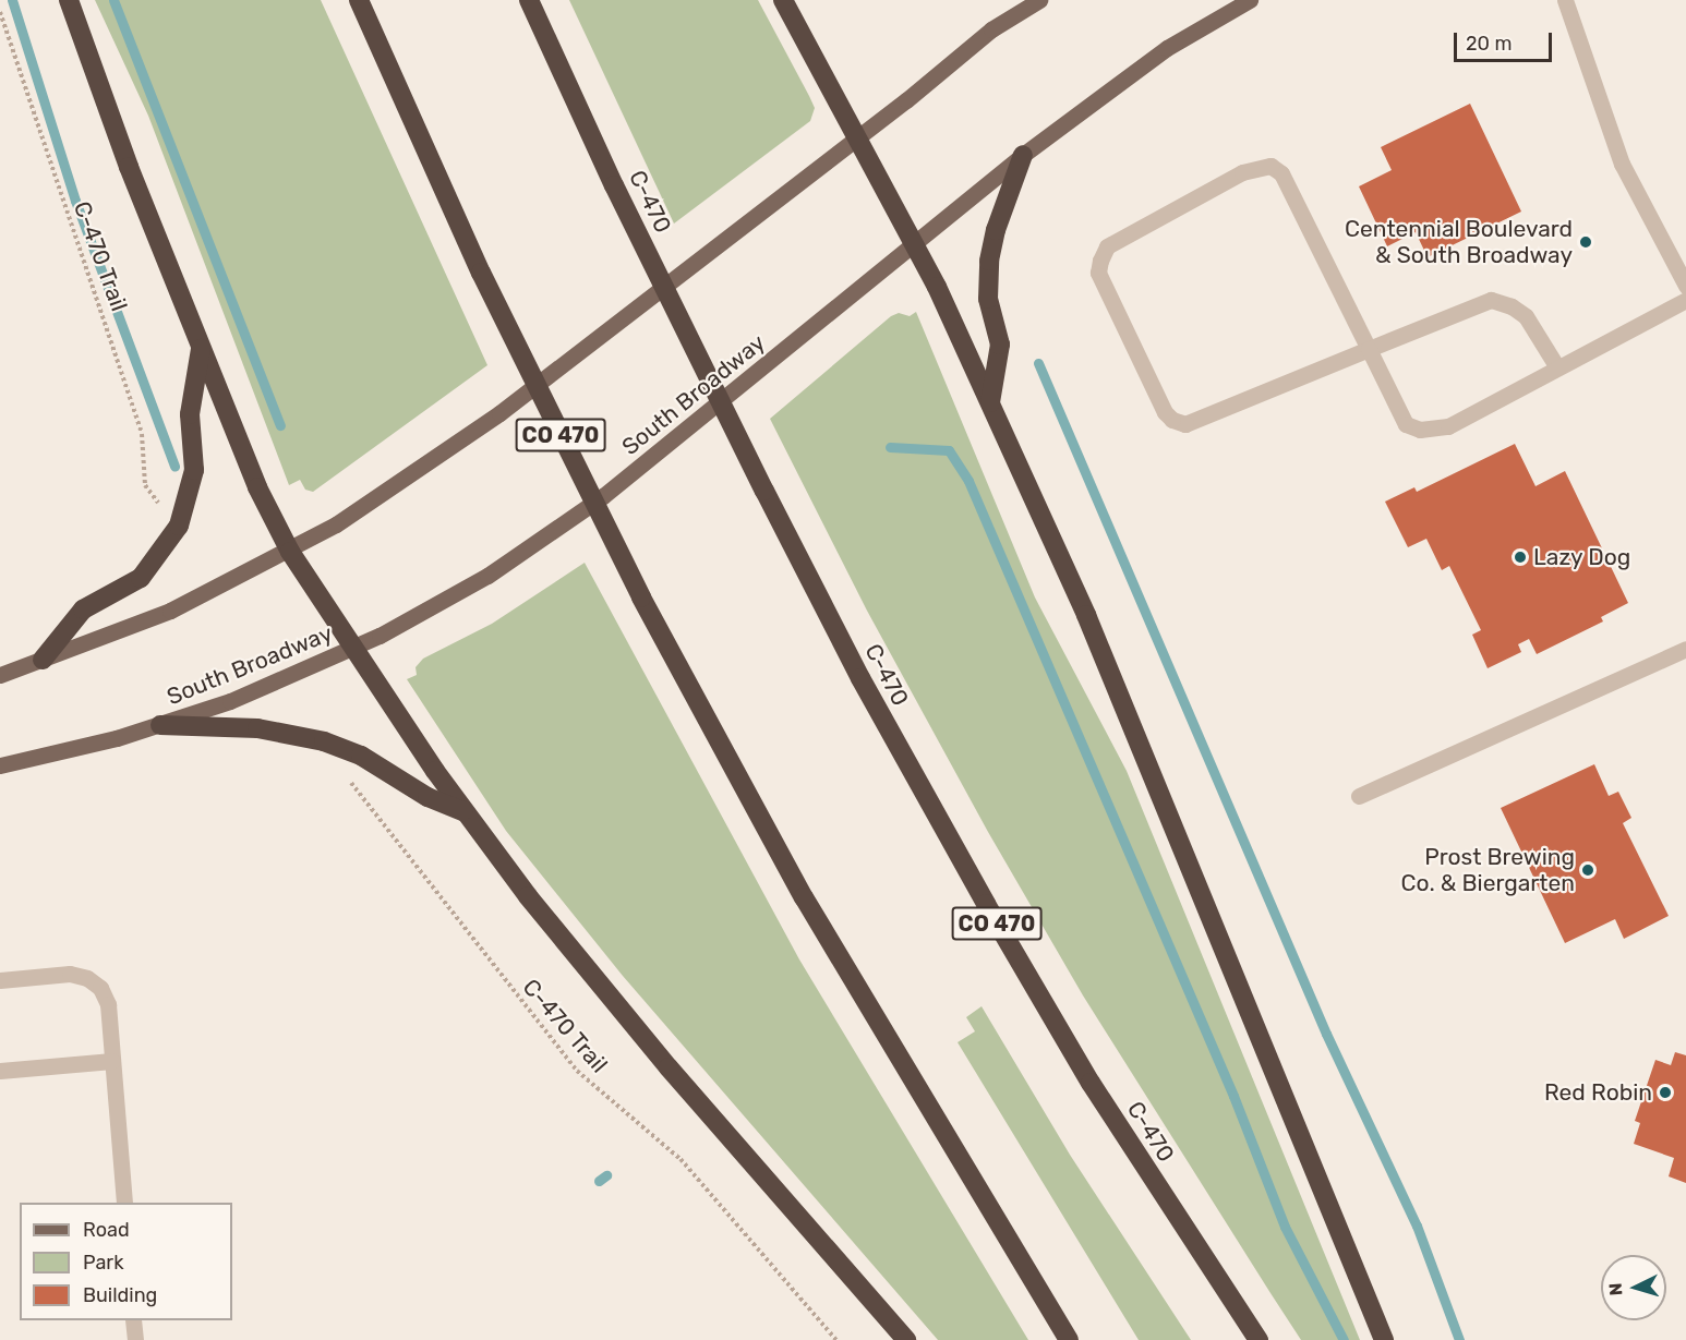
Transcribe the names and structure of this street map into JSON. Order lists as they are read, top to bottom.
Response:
{
  "streets": {
    "highway": ["C-470", "CO 470"],
    "main road": ["South Broadway"],
    "path": ["C-470 Trail"]
  },
  "places": [
    "Centennial Boulevard & South Broadway",
    "Lazy Dog",
    "Prost Brewing Co. & Biergarten",
    "Red Robin"
  ],
  "legend": ["Road", "Park", "Building"],
  "scale_bar": "20 m",
  "north": "left"
}
